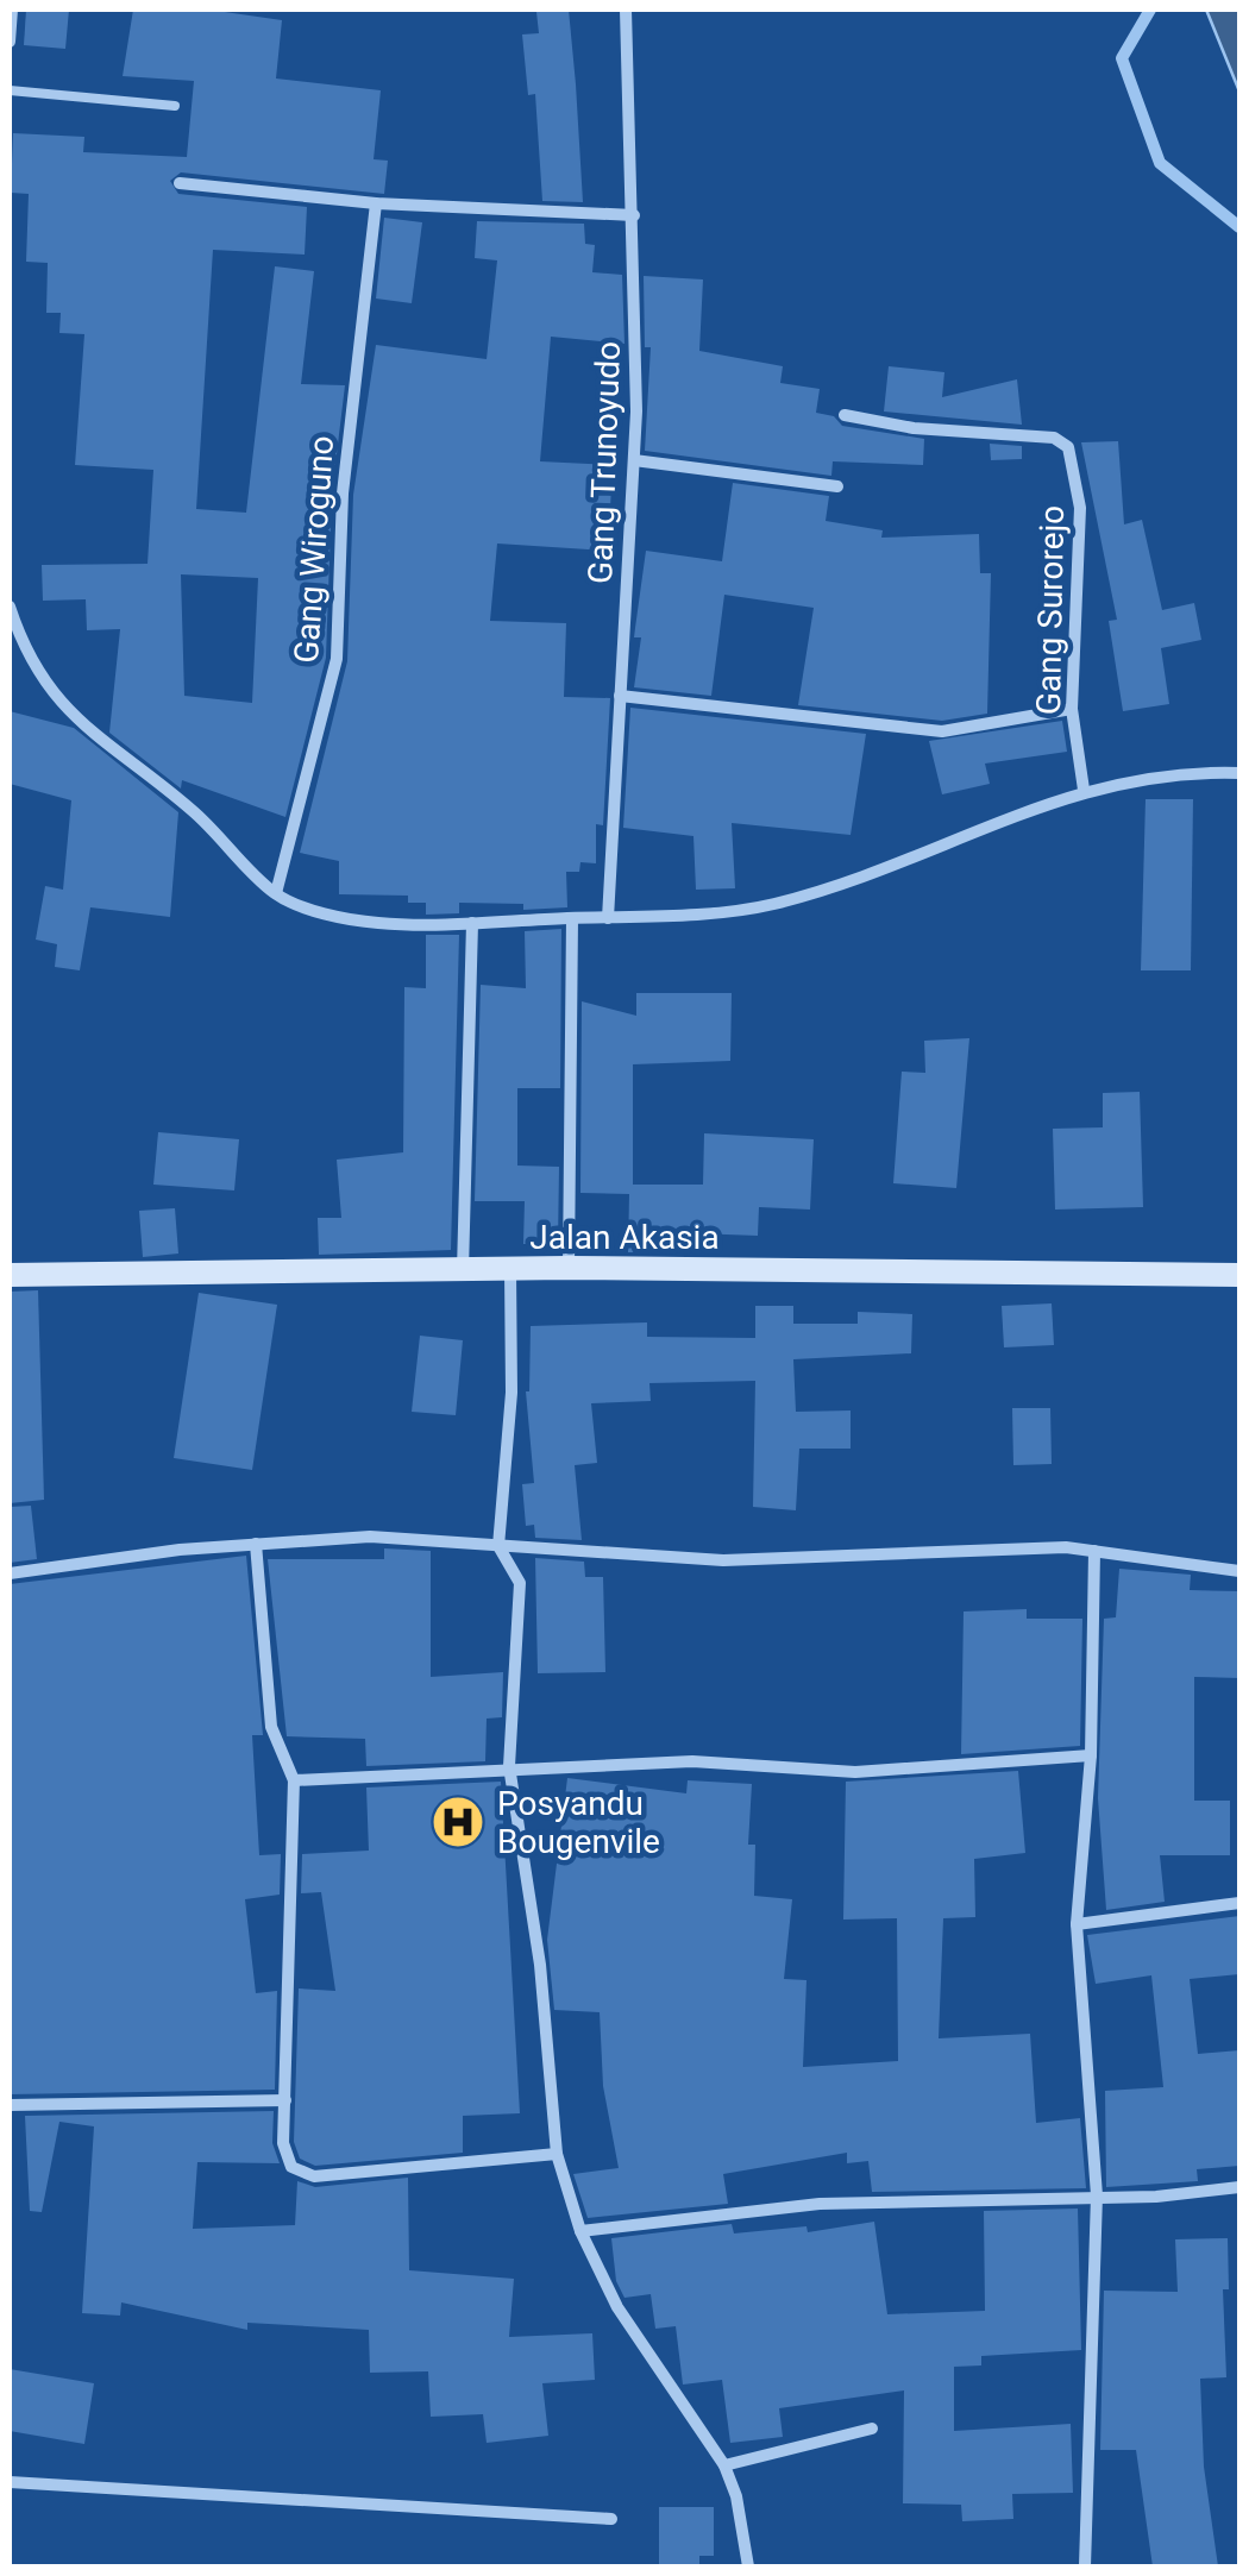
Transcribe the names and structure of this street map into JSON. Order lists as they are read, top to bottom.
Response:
{
  "streets": {
    "street": [
      "Gang Trunoyudo",
      "Gang Wiroguno",
      "Gang Surorejo",
      "Jalan Akasia"
    ]
  },
  "places": {
    "hospital": ["Posyandu Bougenvile"]
  }
}
